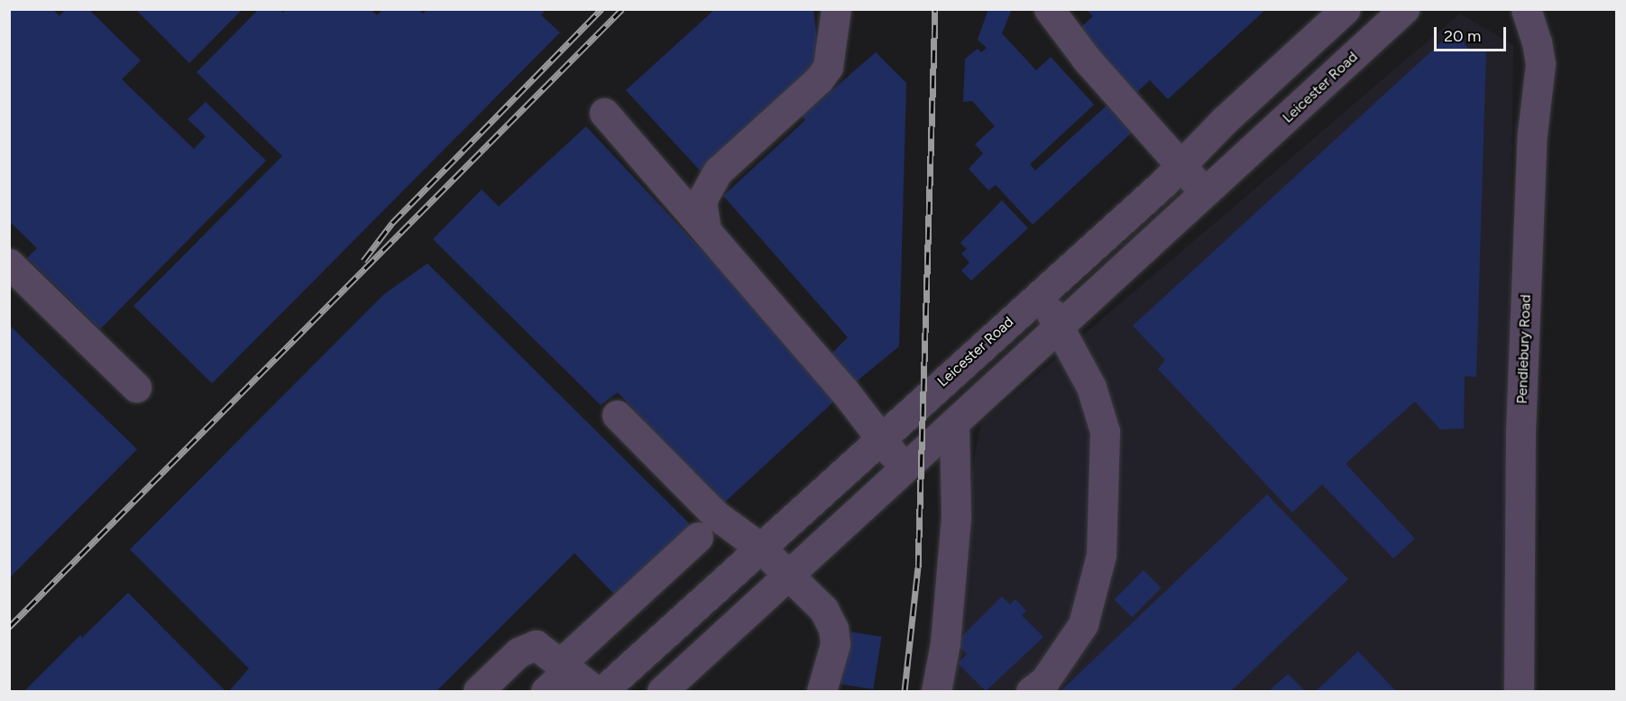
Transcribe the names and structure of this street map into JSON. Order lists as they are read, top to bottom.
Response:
{
  "streets": {
    "street": ["Leicester Road", "Pendlebury Road"]
  },
  "scale_bar": "20 m"
}
